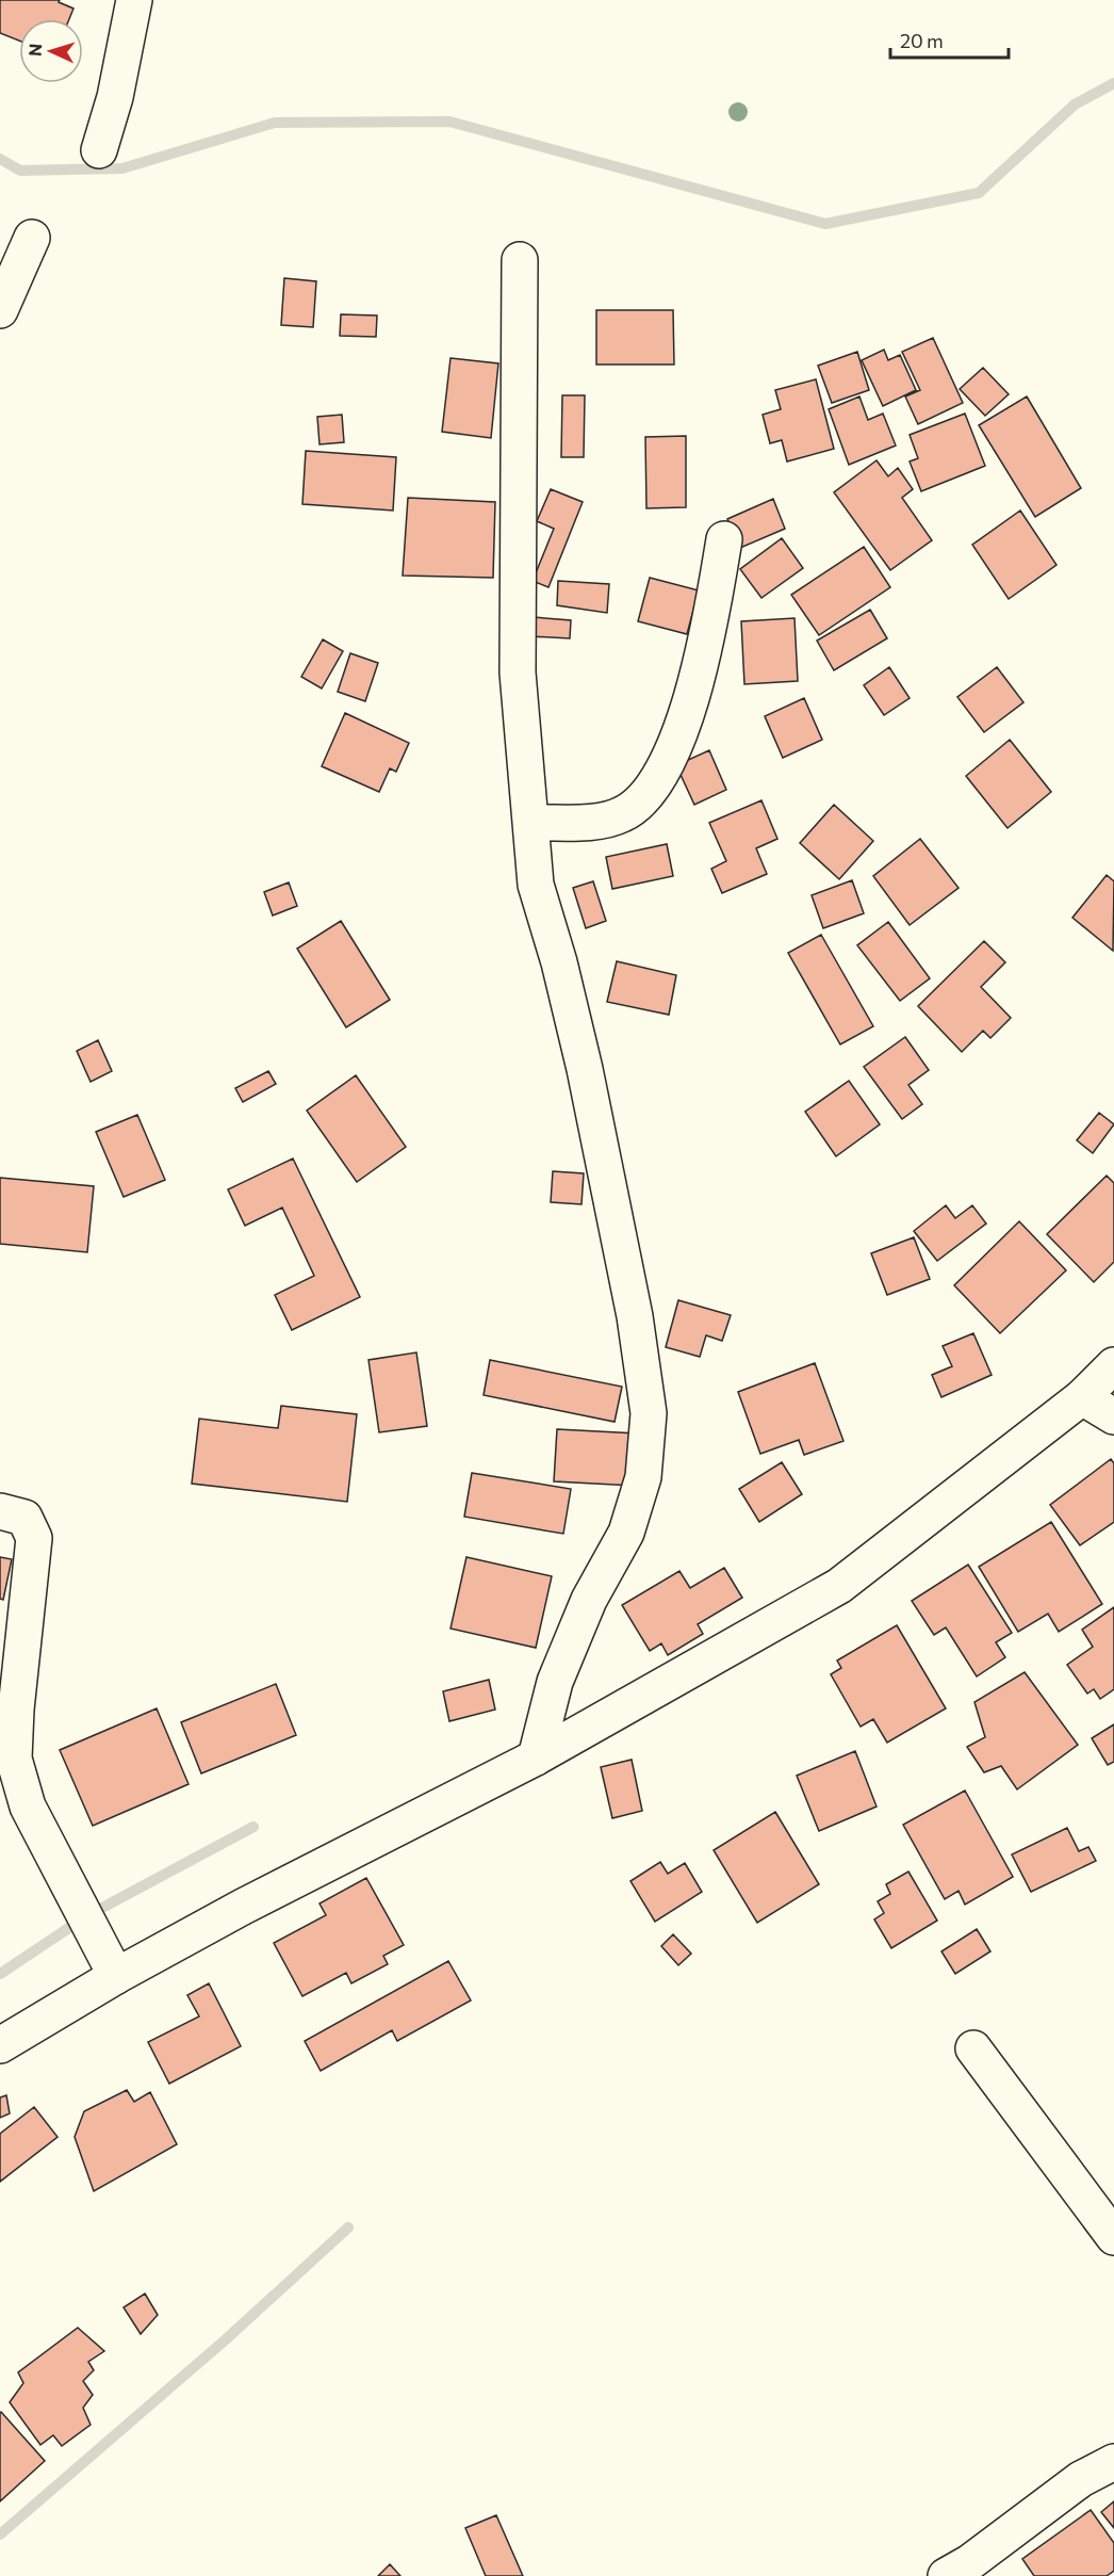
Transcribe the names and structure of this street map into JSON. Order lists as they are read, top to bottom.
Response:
{
  "scale_bar": "20 m",
  "north": "left"
}
